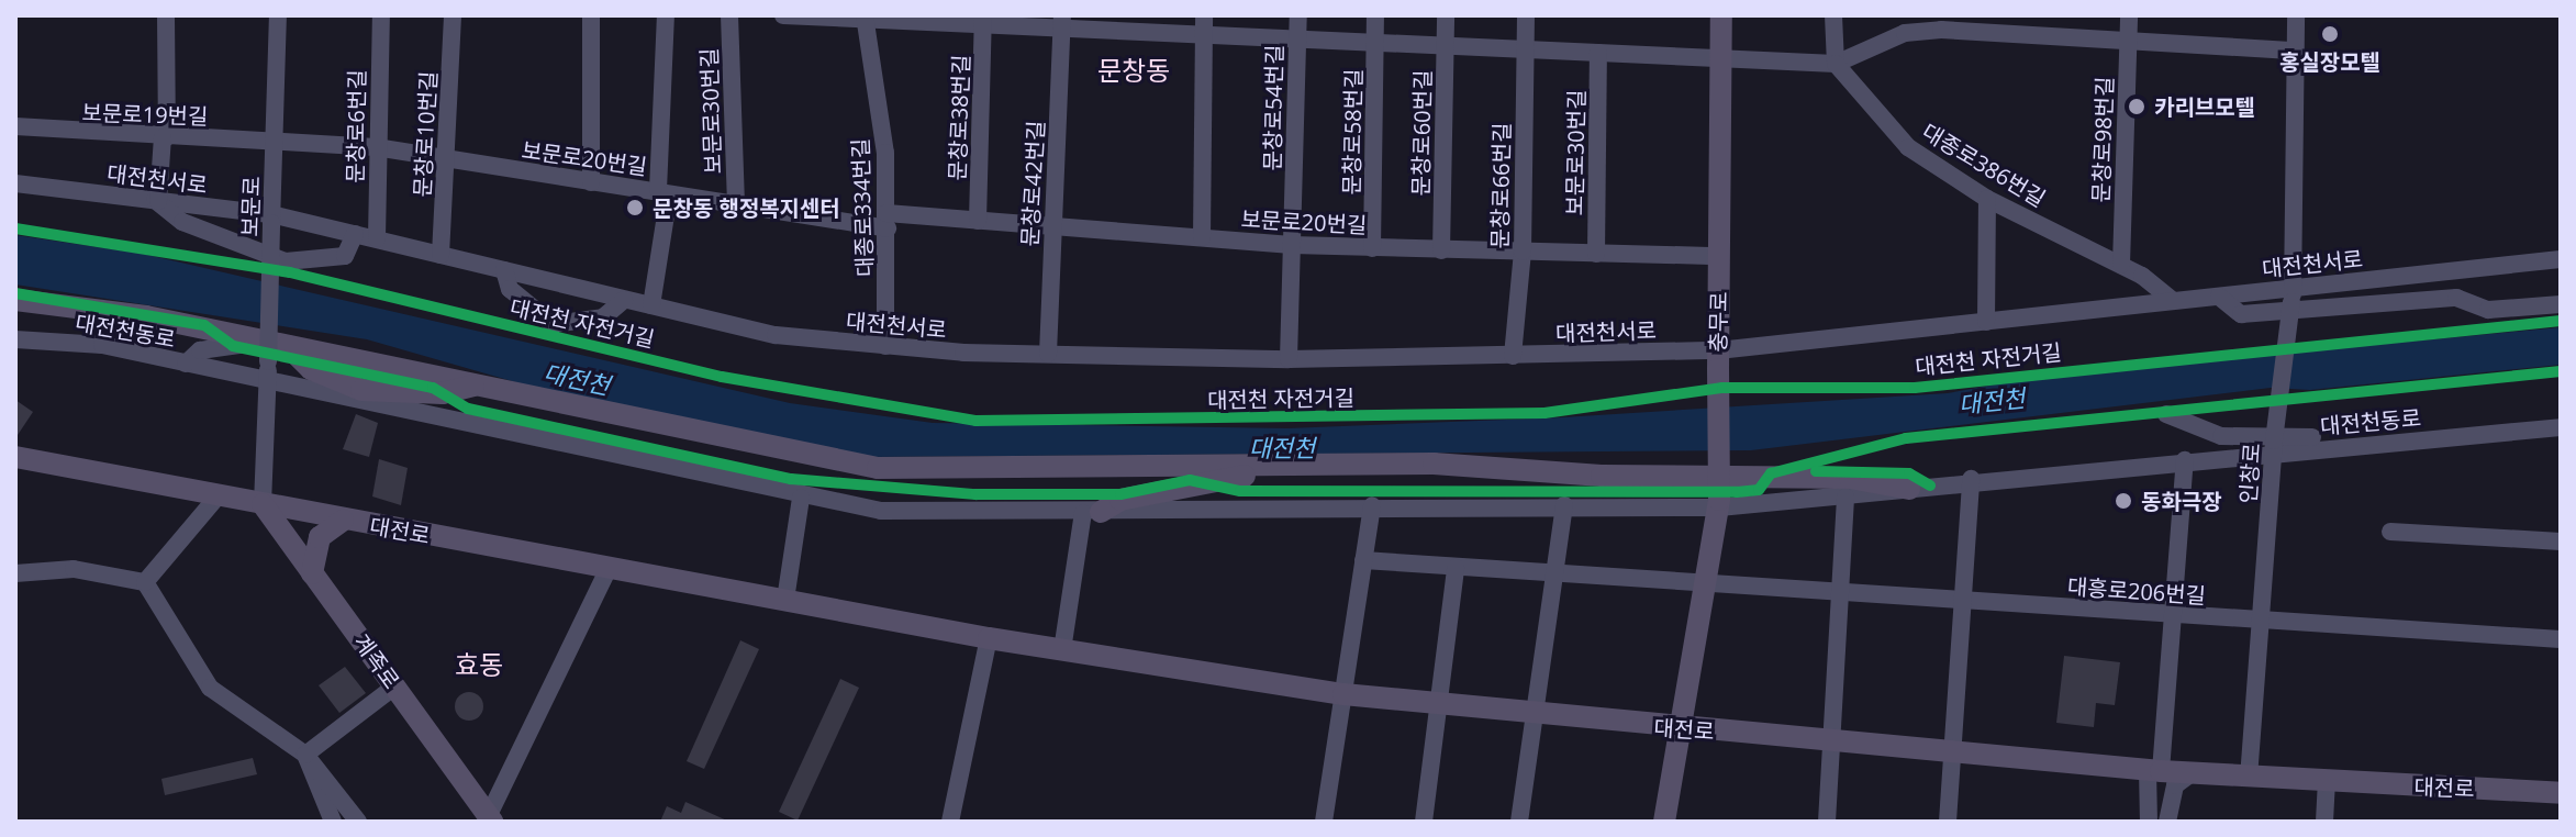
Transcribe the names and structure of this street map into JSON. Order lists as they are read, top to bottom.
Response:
{
  "streets": {
    "main road": ["충무로", "대전로", "계족로"],
    "street": [
      "문창로54번길",
      "보문로30번길",
      "보문로19번길",
      "문창로38번길",
      "문창로6번길",
      "문창로58번길",
      "문창로60번길",
      "문창로10번길",
      "문창로98번길",
      "보문로20번길",
      "대종로386번길",
      "대전천서로",
      "문창로42번길",
      "문창로66번길",
      "보문로",
      "대종로334번길",
      "대전천동로",
      "인창로",
      "대흥로206번길"
    ],
    "cycle path": ["대전천 자전거길"]
  },
  "crossings": [
    ["문창로54번길", "보문로20번길"],
    ["문창로54번길", "대전천서로"],
    ["보문로30번길", "보문로20번길"],
    ["보문로19번길", "보문로20번길"],
    ["보문로19번길", "보문로"],
    ["문창로38번길", "보문로20번길"],
    ["문창로6번길", "보문로20번길"],
    ["문창로6번길", "대전천서로"],
    ["문창로58번길", "보문로20번길"],
    ["문창로60번길", "보문로20번길"],
    ["문창로10번길", "보문로20번길"],
    ["문창로10번길", "대전천서로"],
    ["문창로98번길", "대종로386번길"],
    ["보문로20번길", "문창로42번길"],
    ["보문로20번길", "문창로66번길"],
    ["보문로20번길", "보문로"],
    ["보문로20번길", "대종로334번길"],
    ["보문로20번길", "충무로"],
    ["대종로386번길", "대전천서로"],
    ["대전천서로", "문창로42번길"],
    ["대전천서로", "문창로66번길"],
    ["대전천서로", "보문로"],
    ["대전천서로", "대종로334번길"],
    ["대전천서로", "충무로"],
    ["대전천서로", "인창로"],
    ["보문로", "대전천동로"],
    ["보문로", "대전로"],
    ["보문로", "계족로"],
    ["충무로", "대전천동로"],
    ["충무로", "대전로"],
    ["충무로", "대흥로206번길"],
    ["대전천동로", "인창로"],
    ["인창로", "대전로"],
    ["인창로", "대흥로206번길"],
    ["대전로", "계족로"]
  ],
  "districts": ["문창동", "효동"],
  "water": ["대전천"],
  "places": [
    "홍실장모텔",
    "카리브모텔",
    "문창동 행정복지센터",
    "동화극장"
  ]
}
